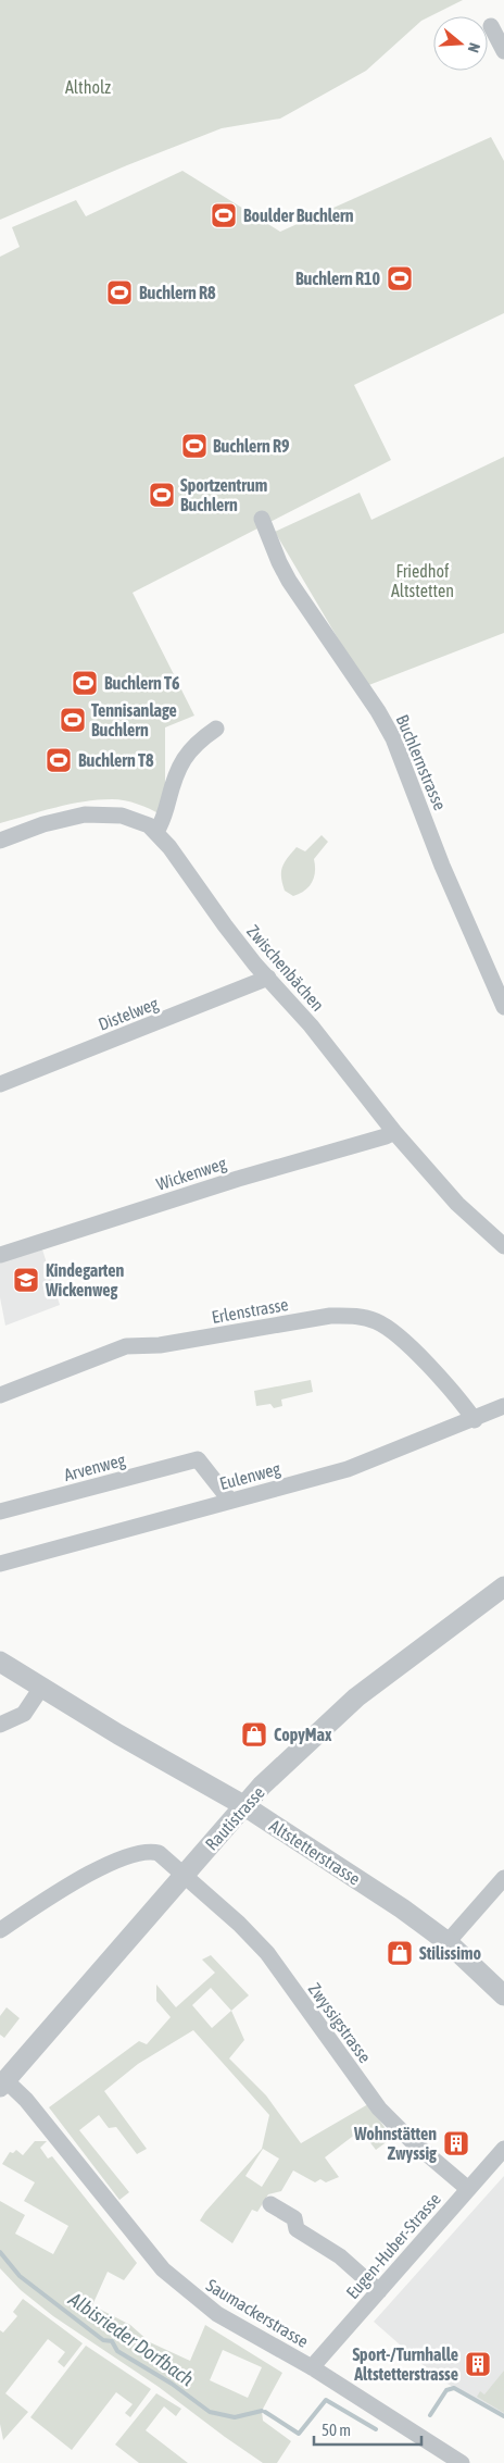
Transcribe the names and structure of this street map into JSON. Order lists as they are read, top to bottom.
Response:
{
  "streets": {
    "street": [
      "Buchlernstrasse",
      "Zwischenbächen",
      "Distelweg",
      "Wickenweg",
      "Erlenstrasse",
      "Arvenweg",
      "Eulenweg",
      "Rautistrasse",
      "Altstetterstrasse",
      "Zwyssigstrasse",
      "Eugen-Huber-Strasse",
      "Saumackerstrasse"
    ]
  },
  "crossings": [
    ["Zwischenbächen", "Distelweg"],
    ["Zwischenbächen", "Wickenweg"],
    ["Erlenstrasse", "Eulenweg"],
    ["Arvenweg", "Eulenweg"],
    ["Rautistrasse", "Altstetterstrasse"],
    ["Rautistrasse", "Zwyssigstrasse"],
    ["Rautistrasse", "Saumackerstrasse"],
    ["Zwyssigstrasse", "Eugen-Huber-Strasse"],
    ["Eugen-Huber-Strasse", "Saumackerstrasse"]
  ],
  "water": ["Albisrieder Dorfbach"],
  "parks": ["Altholz", "Friedhof Altstetten"],
  "places": {
    "sports": [
      "Boulder Buchlern",
      "Buchlern R10",
      "Buchlern R8",
      "Buchlern R9",
      "Sportzentrum Buchlern",
      "Buchlern T6",
      "Tennisanlage Buchlern",
      "Buchlern T8"
    ],
    "school or university": ["Kindegarten Wickenweg"],
    "shop": ["CopyMax", "Stilissimo"],
    "building": ["Wohnstätten Zwyssig", "Sport-/Turnhalle Altstetterstrasse"]
  },
  "scale_bar": "50 m",
  "north": "right"
}
